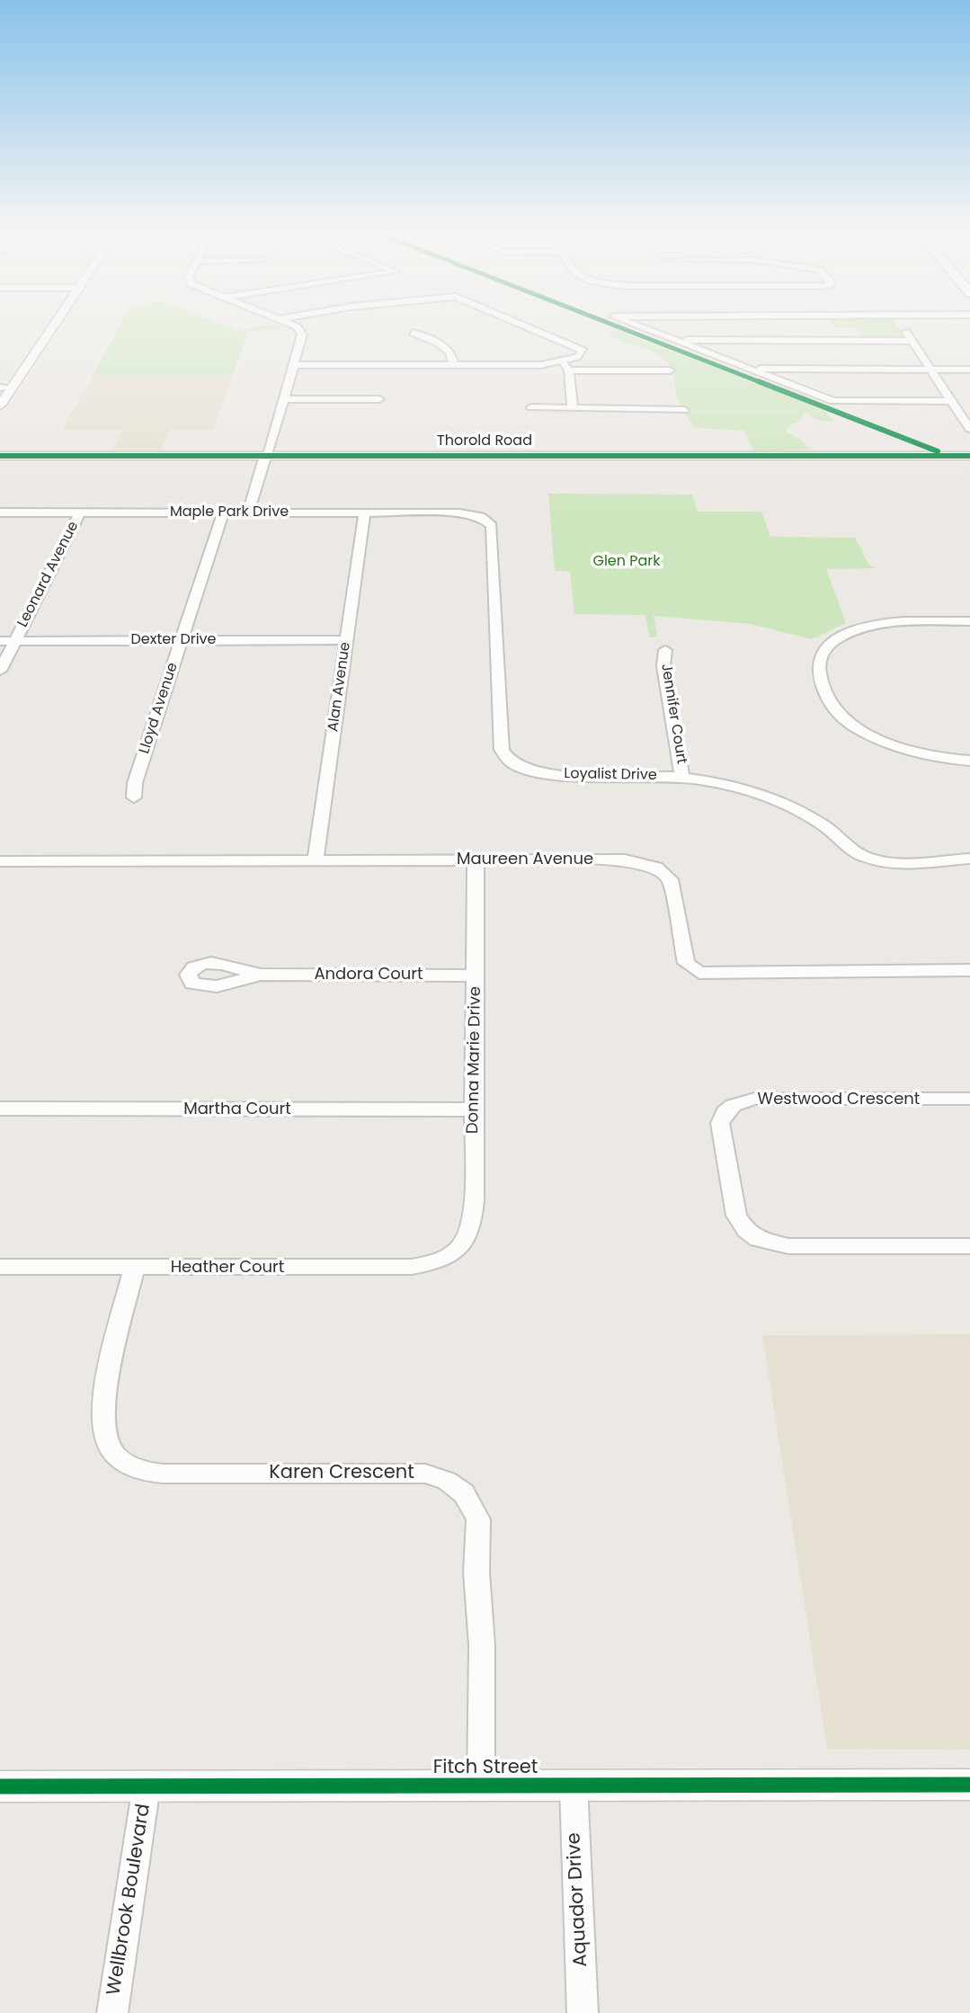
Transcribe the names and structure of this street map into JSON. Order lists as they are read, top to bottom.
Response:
{
  "streets": {
    "street": [
      "Thorold Road",
      "Maple Park Drive",
      "Leonard Avenue",
      "Dexter Drive",
      "Alan Avenue",
      "Lloyd Avenue",
      "Jennifer Court",
      "Loyalist Drive",
      "Maureen Avenue",
      "Andora Court",
      "Donna Marie Drive",
      "Westwood Crescent",
      "Martha Court",
      "Heather Court",
      "Karen Crescent",
      "Fitch Street",
      "Wellbrook Boulevard",
      "Aquador Drive"
    ]
  },
  "crossings": [
    ["Maple Park Drive", "Leonard Avenue"],
    ["Maple Park Drive", "Alan Avenue"],
    ["Maple Park Drive", "Lloyd Avenue"],
    ["Maple Park Drive", "Loyalist Drive"],
    ["Leonard Avenue", "Dexter Drive"],
    ["Dexter Drive", "Alan Avenue"],
    ["Dexter Drive", "Lloyd Avenue"],
    ["Alan Avenue", "Maureen Avenue"],
    ["Jennifer Court", "Loyalist Drive"],
    ["Maureen Avenue", "Donna Marie Drive"],
    ["Andora Court", "Donna Marie Drive"],
    ["Donna Marie Drive", "Martha Court"],
    ["Donna Marie Drive", "Heather Court"],
    ["Heather Court", "Karen Crescent"],
    ["Karen Crescent", "Fitch Street"],
    ["Fitch Street", "Wellbrook Boulevard"],
    ["Fitch Street", "Aquador Drive"]
  ],
  "parks": ["Glen Park"]
}
